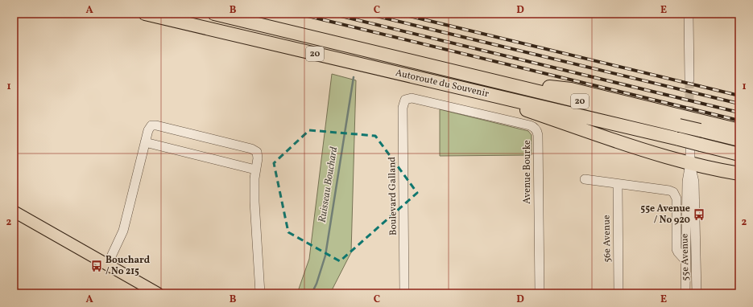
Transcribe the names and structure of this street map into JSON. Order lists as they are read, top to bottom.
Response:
{
  "streets": {
    "highway": ["20", "Autoroute du Souvenir"],
    "street": [
      "Avenue Bourke",
      "Boulevard Galland",
      "56e Avenue",
      "55e Avenue"
    ]
  },
  "crossings": [
    ["Avenue Bourke", "Boulevard Galland"],
    ["56e Avenue", "55e Avenue"]
  ],
  "water": ["Ruisseau Bouchard"],
  "places": {
    "bus stop": ["55e Avenue / No 920", "Bouchard / No 215"]
  },
  "grid": {
    "columns": [
      "A",
      "B",
      "C",
      "D",
      "E"
    ],
    "rows": ["1", "2"]
  }
}
